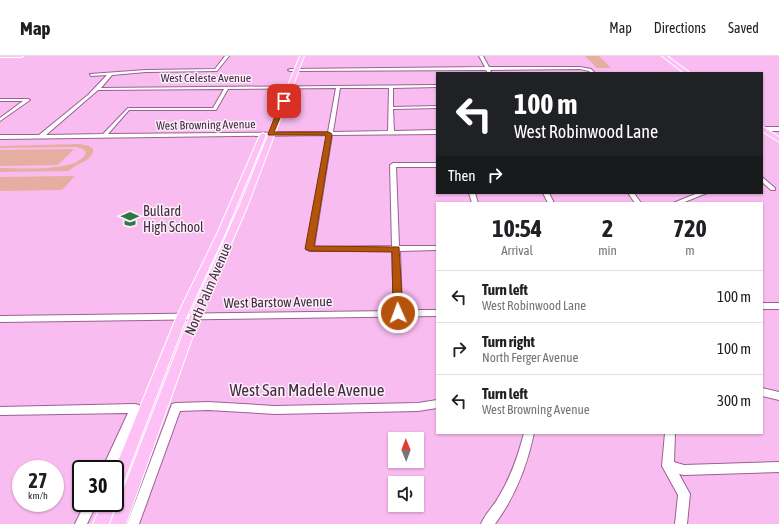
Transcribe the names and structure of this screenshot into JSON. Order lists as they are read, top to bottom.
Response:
{
  "streets": {
    "main road": ["North Palm Avenue"],
    "street": [
      "West Celeste Avenue",
      "West Browning Avenue",
      "West Barstow Avenue",
      "West San Madele Avenue"
    ]
  },
  "crossings": [
    ["West Celeste Avenue", "North Palm Avenue"],
    ["West Browning Avenue", "North Palm Avenue"],
    ["North Palm Avenue", "West Barstow Avenue"]
  ],
  "places": {
    "school or university": ["Bullard High School"]
  },
  "north": "top",
  "page": {
    "header": "Map",
    "nav": ["Map", "Directions", "Saved"],
    "turn": ["100 m", "West Robinwood Lane"],
    "then": "Then",
    "eta": [
      "10:54",
      "Arrival",
      "2",
      "min",
      "720",
      "m"
    ],
    "list": [
      {
        "name": "Turn left",
        "note": "West Robinwood Lane",
        "value": "100 m"
      },
      {
        "name": "Turn right",
        "note": "North Ferger Avenue",
        "value": "100 m"
      },
      {
        "name": "Turn left",
        "note": "West Browning Avenue",
        "value": "300 m"
      }
    ],
    "speed": "27 km/h",
    "limit": "30"
  }
}
